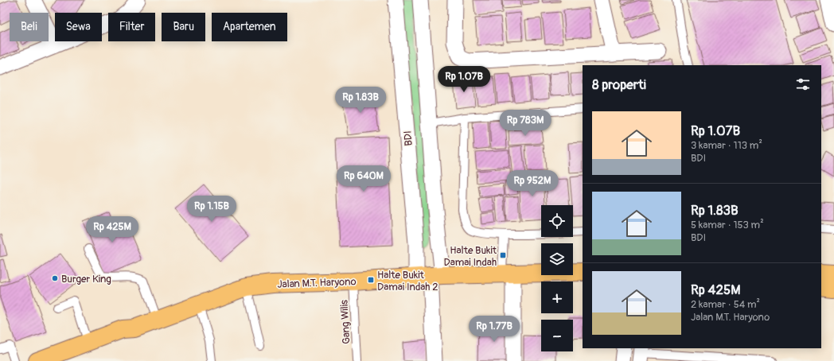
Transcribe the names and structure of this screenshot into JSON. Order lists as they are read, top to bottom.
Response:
{
  "streets": {
    "main road": ["Jalan M.T. Haryono"],
    "street": ["BDI"],
    "lane": ["Gang Wilis"]
  },
  "crossings": [
    ["BDI", "Jalan M.T. Haryono"],
    ["Jalan M.T. Haryono", "Gang Wilis"]
  ],
  "places": {
    "transit": ["Halte Bukit Damai Indah", "Halte Bukit Damai Indah 2"],
    "other": ["Burger King"]
  },
  "page": {
    "chip": [
      "Beli",
      "Sewa",
      "Filter",
      "Baru",
      "Apartemen"
    ],
    "heading": "8 properti",
    "price": [
      "Rp 1.07B",
      "Rp 1.83B",
      "Rp 783M",
      "Rp 640M",
      "Rp 952M",
      "Rp 1.15B",
      "Rp 425M",
      "Rp 1.77B"
    ],
    "list": [
      {
        "name": "Rp 1.07B",
        "note": "3 kamar · 113 m² · BDI"
      },
      {
        "name": "Rp 1.83B",
        "note": "5 kamar · 153 m² · BDI"
      },
      {
        "name": "Rp 425M",
        "note": "2 kamar · 54 m² · Jalan M.T. Haryono"
      }
    ],
    "map_buttons": ["+", "−"]
  }
}
